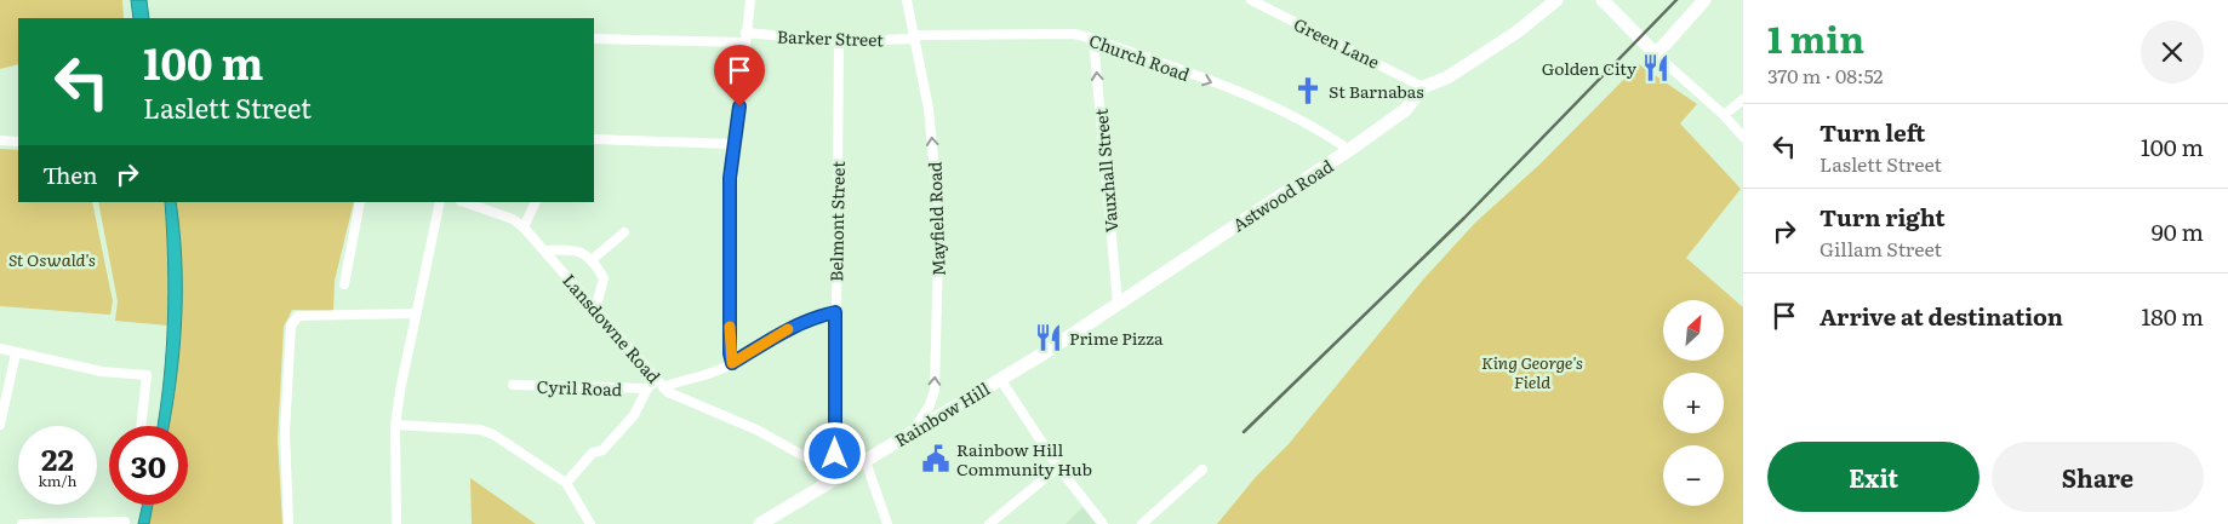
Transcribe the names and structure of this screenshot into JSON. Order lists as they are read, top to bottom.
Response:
{
  "streets": {
    "main road": ["Astwood Road", "Rainbow Hill"],
    "street": [
      "Barker Street",
      "Green Lane",
      "Church Road",
      "Vauxhall Street",
      "Mayfield Road",
      "Belmont Street",
      "Lansdowne Road",
      "Cyril Road"
    ]
  },
  "crossings": [
    ["Barker Street", "Church Road"],
    ["Barker Street", "Mayfield Road"],
    ["Barker Street", "Belmont Street"],
    ["Green Lane", "Astwood Road"],
    ["Church Road", "Vauxhall Street"],
    ["Church Road", "Astwood Road"],
    ["Church Road", "Mayfield Road"],
    ["Vauxhall Street", "Astwood Road"],
    ["Astwood Road", "Rainbow Hill"],
    ["Mayfield Road", "Rainbow Hill"],
    ["Belmont Street", "Lansdowne Road"],
    ["Belmont Street", "Rainbow Hill"],
    ["Lansdowne Road", "Rainbow Hill"]
  ],
  "one_way": ["Church Road", "Vauxhall Street", "Mayfield Road"],
  "parks": ["St Oswald's", "King George's Field"],
  "places": {
    "restaurant": ["Golden City", "Prime Pizza"],
    "church": ["St Barnabas"],
    "public building": ["Rainbow Hill Community Hub"]
  },
  "north": "top right",
  "page": {
    "heading": ["1 min", "370 m · 08:52"],
    "turn": ["100 m", "Laslett Street"],
    "list": [
      {
        "name": "Turn left",
        "note": "Laslett Street",
        "value": "100 m"
      },
      {
        "name": "Turn right",
        "note": "Gillam Street",
        "value": "90 m"
      },
      {
        "name": "Arrive at destination",
        "value": "180 m"
      }
    ],
    "then": "Then",
    "map_buttons": ["+", "−"],
    "speed": "22 km/h",
    "limit": "30",
    "buttons": ["Exit", "Share"]
  }
}
